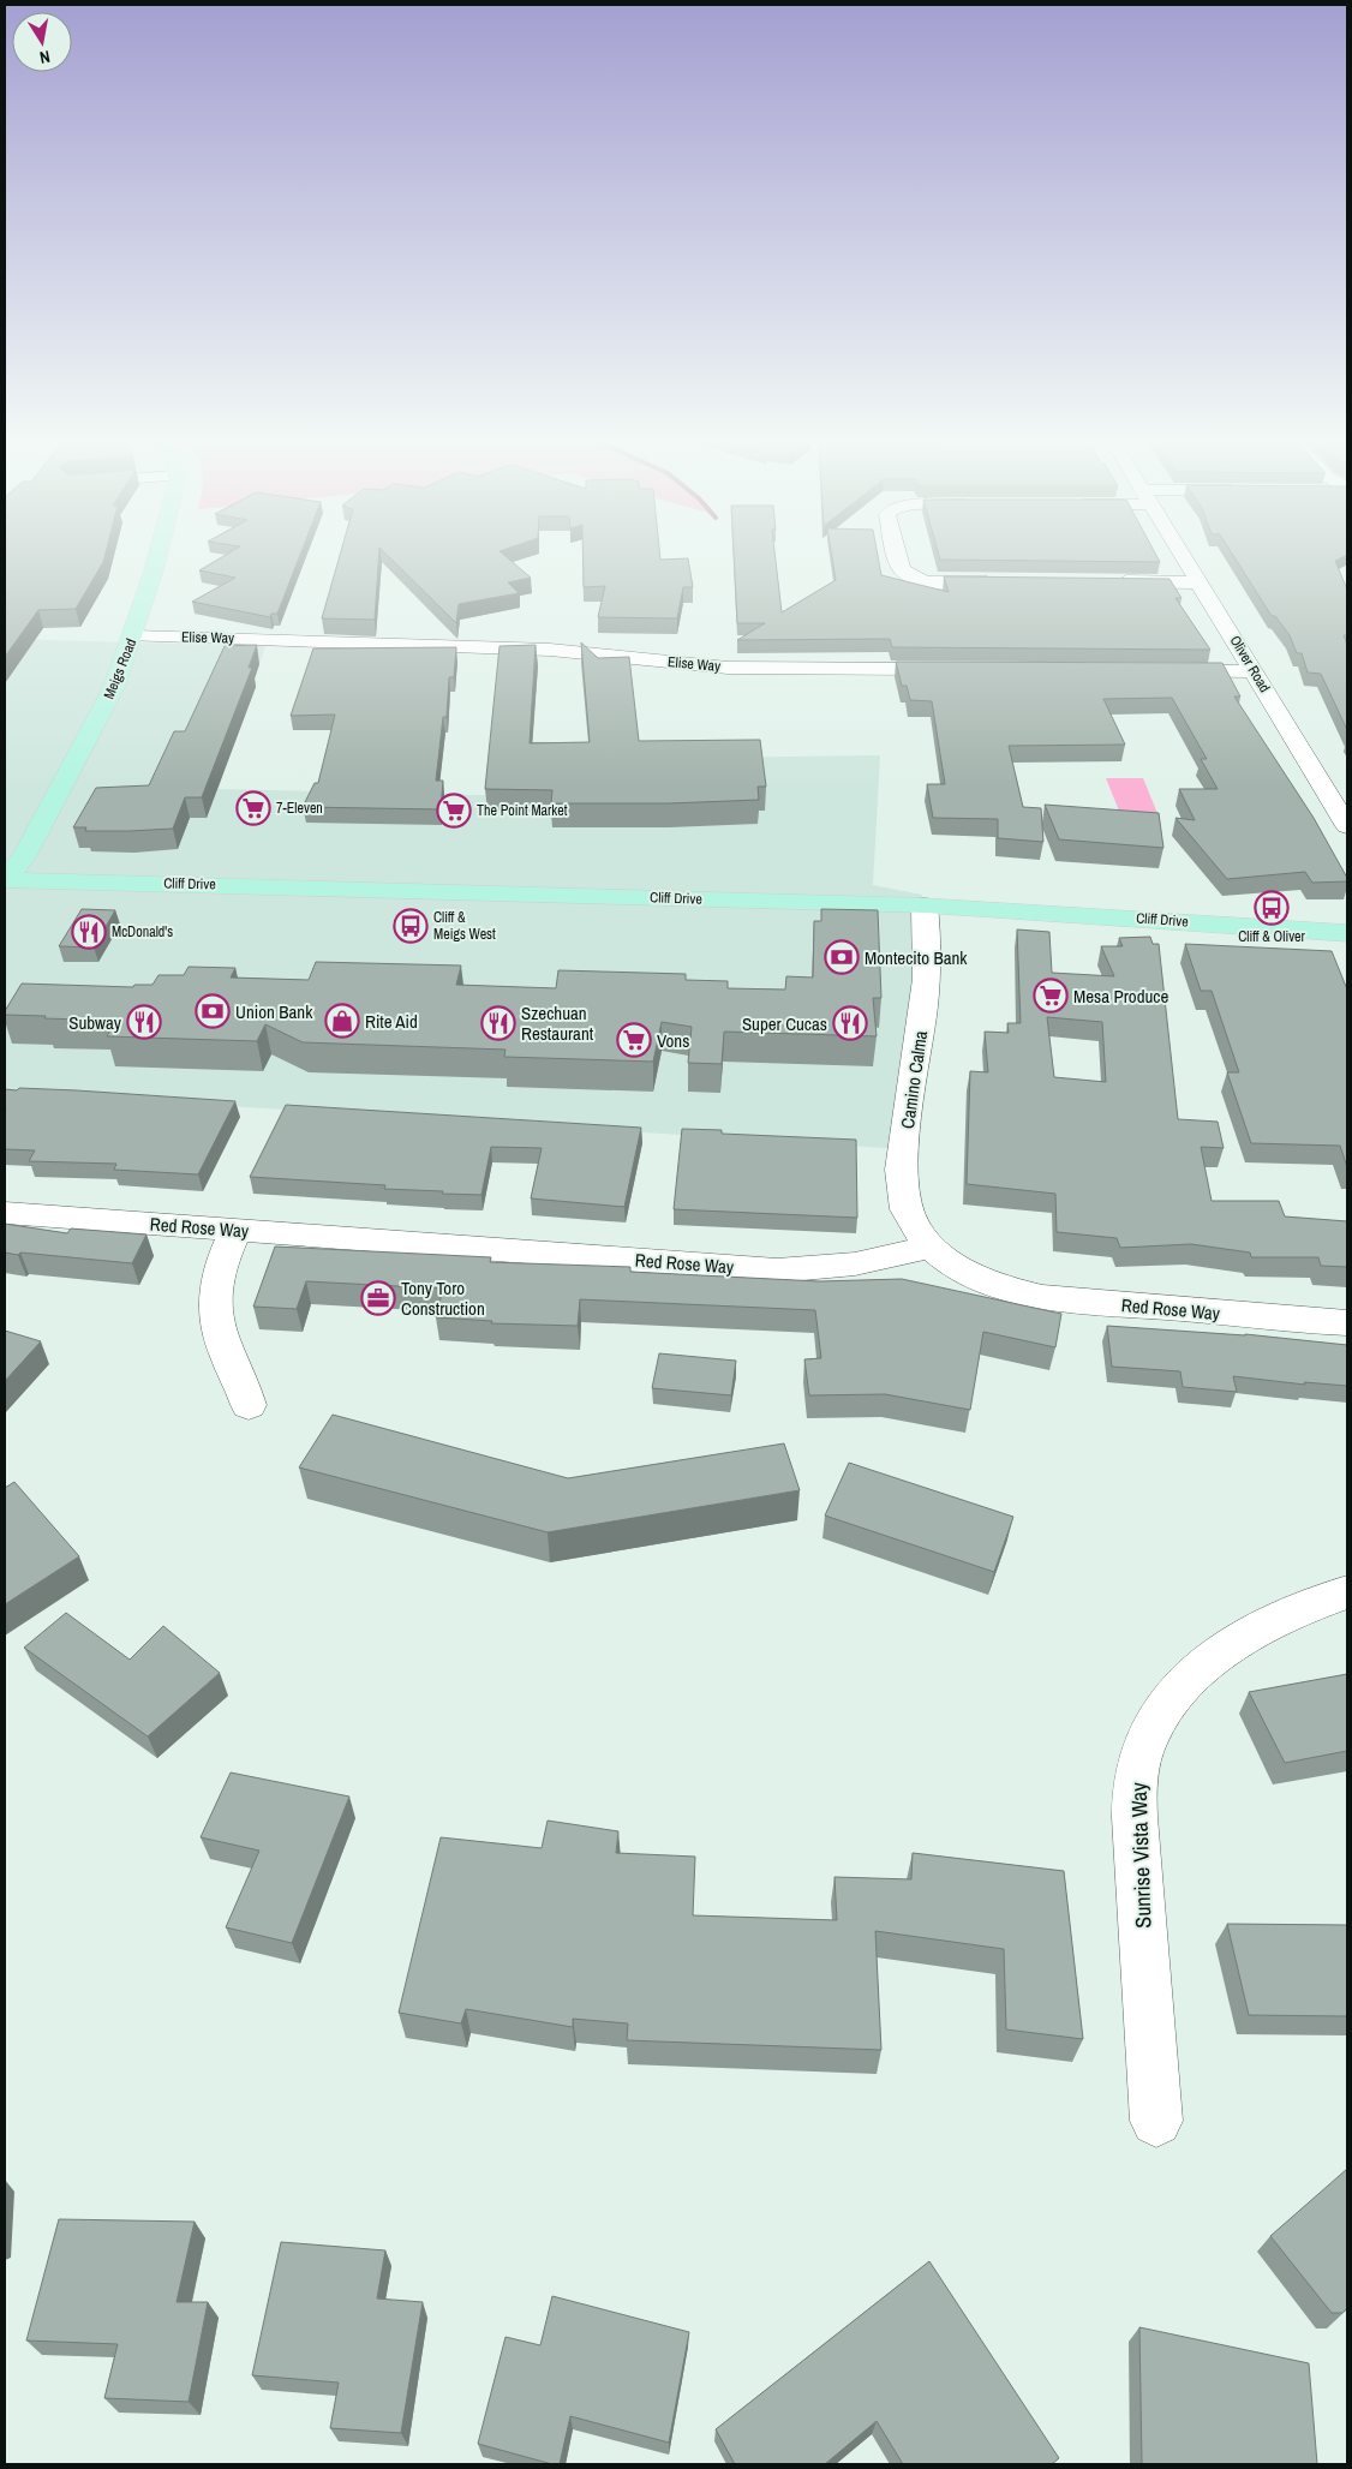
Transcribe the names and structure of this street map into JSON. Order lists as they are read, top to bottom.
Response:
{
  "streets": {
    "main road": ["Meigs Road", "Cliff Drive"],
    "street": [
      "Elise Way",
      "Oliver Road",
      "Camino Calma",
      "Red Rose Way",
      "Sunrise Vista Way"
    ]
  },
  "crossings": [
    ["Elise Way", "Meigs Road"],
    ["Meigs Road", "Cliff Drive"],
    ["Cliff Drive", "Camino Calma"],
    ["Camino Calma", "Red Rose Way"]
  ],
  "places": {
    "supermarket": [
      "7-Eleven",
      "The Point Market",
      "Mesa Produce",
      "Vons"
    ],
    "bus stop": ["Cliff & Oliver", "Cliff & Meigs West"],
    "restaurant": [
      "McDonald's",
      "Subway",
      "Szechuan Restaurant",
      "Super Cucas"
    ],
    "bank": ["Montecito Bank", "Union Bank"],
    "shop": ["Rite Aid"],
    "office": ["Tony Toro Construction"]
  },
  "north": "bottom"
}
